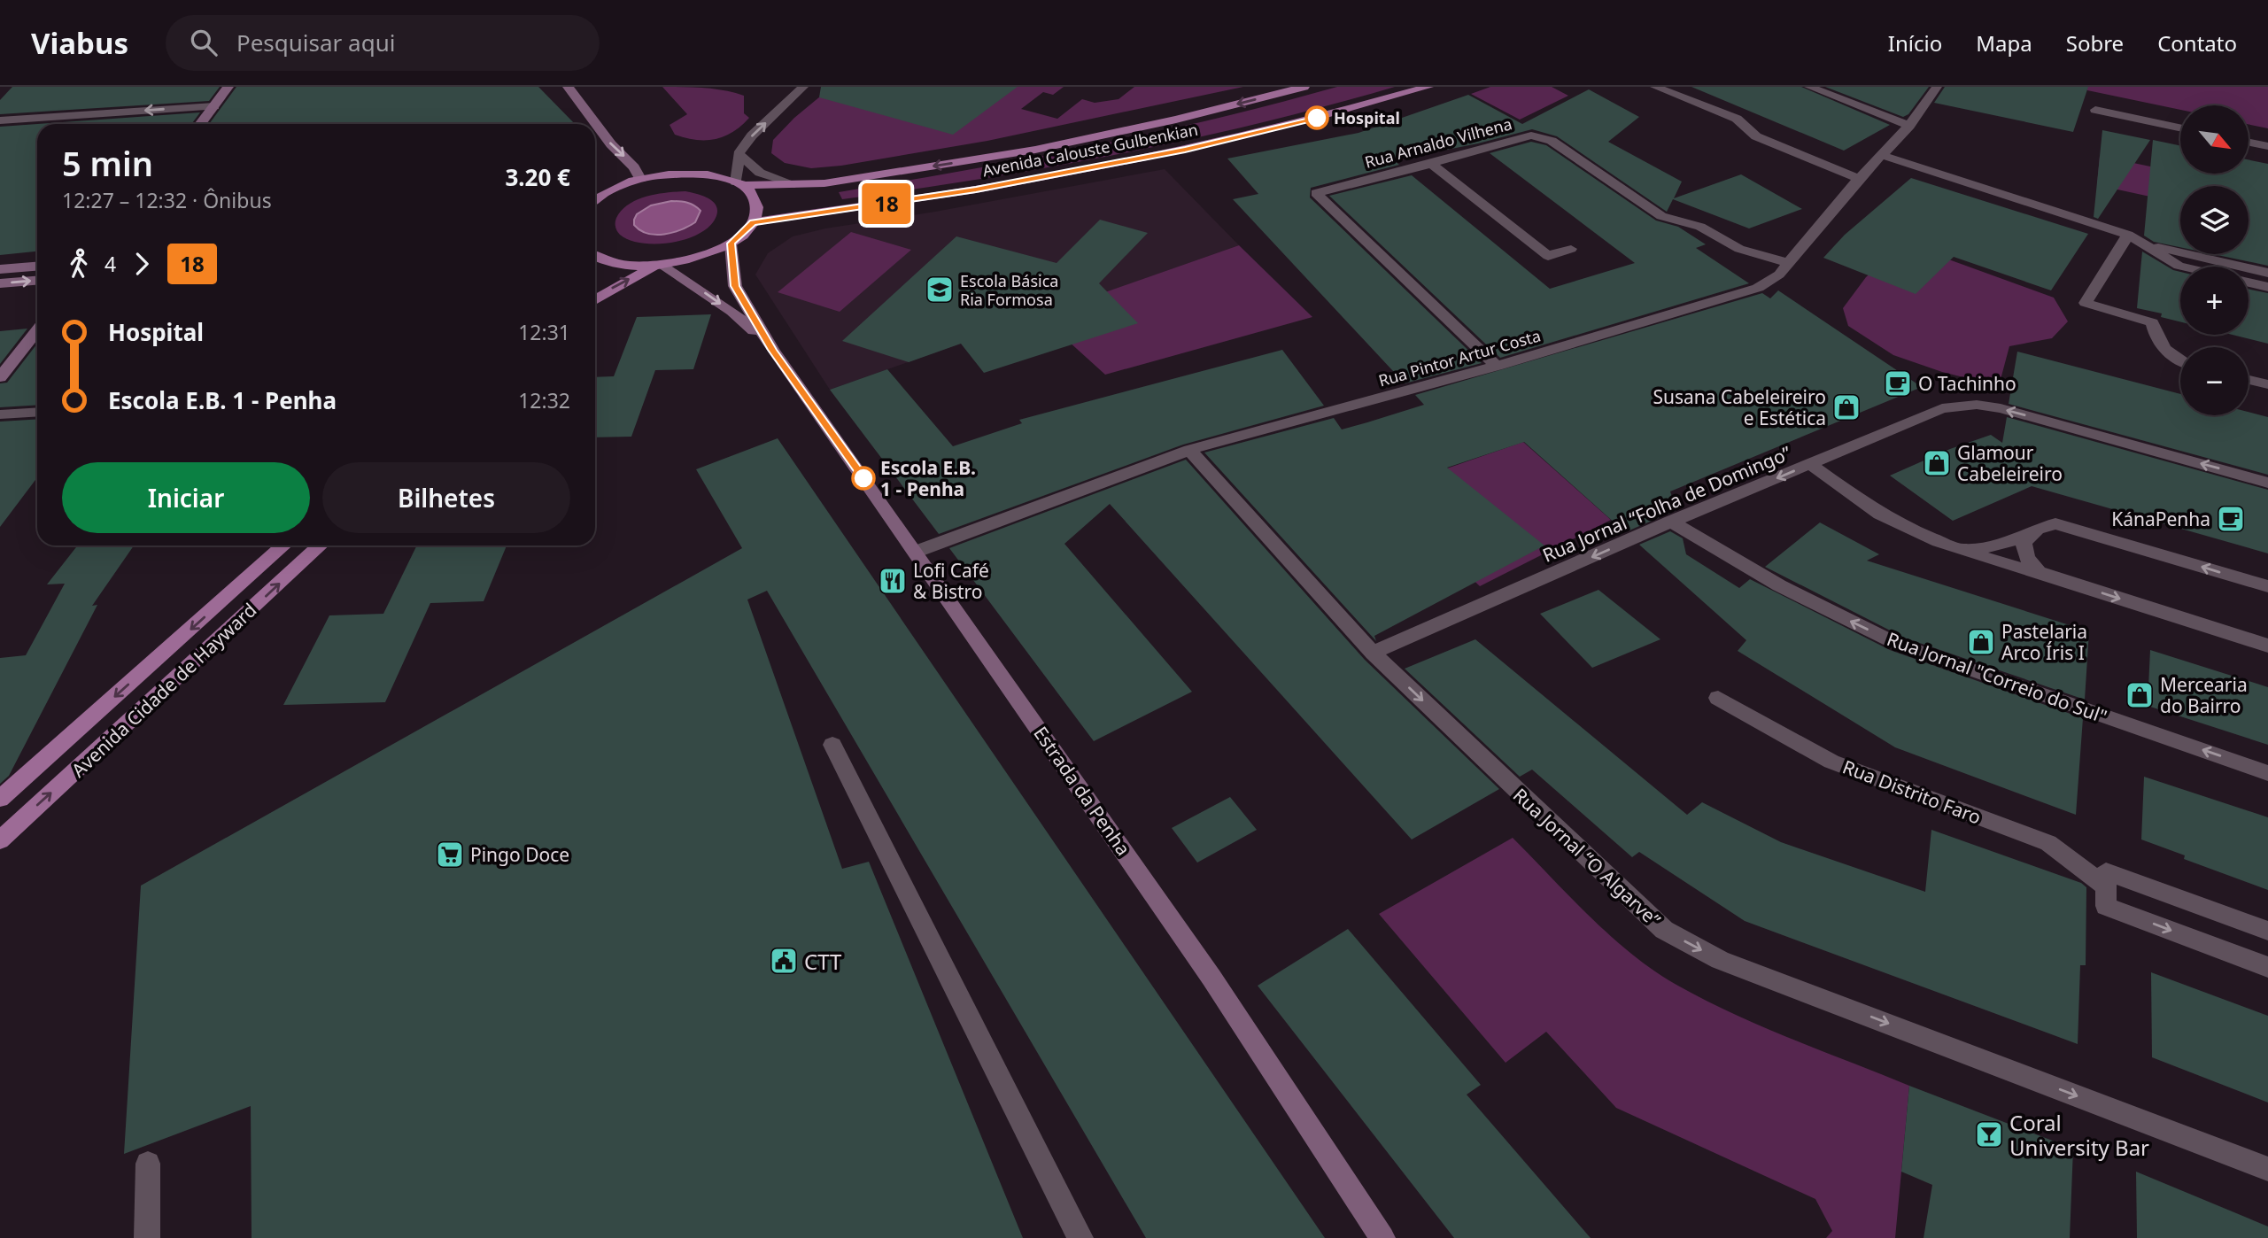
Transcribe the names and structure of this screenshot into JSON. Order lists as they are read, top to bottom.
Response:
{
  "streets": {
    "main road": ["Avenida Calouste Gulbenkian", "Avenida Cidade de Hayward"],
    "street": [
      "Rua Arnaldo Vilhena",
      "Rua Pintor Artur Costa",
      "Rua Jornal “Folha de Domingo”",
      "Rua Jornal \"Correio do Sul\"",
      "Estrada da Penha",
      "Rua Distrito Faro",
      "Rua Jornal “O Algarve”"
    ]
  },
  "crossings": [
    ["Rua Arnaldo Vilhena", "Rua Pintor Artur Costa"],
    ["Rua Pintor Artur Costa", "Estrada da Penha"],
    ["Rua Pintor Artur Costa", "Rua Jornal “O Algarve”"],
    ["Rua Jornal “Folha de Domingo”", "Rua Jornal \"Correio do Sul\""],
    ["Rua Jornal “Folha de Domingo”", "Rua Jornal “O Algarve”"]
  ],
  "one_way": ["Rua Jornal “Folha de Domingo”", "Rua Jornal “O Algarve”"],
  "places": {
    "other": ["Hospital", "Escola E.B. 1 - Penha"],
    "school or university": ["Escola Básica Ria Formosa"],
    "cafe": ["O Tachinho", "KánaPenha"],
    "shop": [
      "Susana Cabeleireiro e Estética",
      "Glamour Cabeleireiro",
      "Pastelaria Arco Íris I",
      "Mercearia do Bairro"
    ],
    "restaurant": ["Lofi Café & Bistro"],
    "supermarket": ["Pingo Doce"],
    "public building": ["CTT"],
    "bar": ["Coral University Bar"]
  },
  "lines": ["bus line 18"],
  "north": "bottom right",
  "page": {
    "header": "Viabus",
    "search": "Pesquisar aqui",
    "nav": [
      "Início",
      "Mapa",
      "Sobre",
      "Contato"
    ],
    "on_map": "18",
    "map_buttons": ["+", "−"],
    "heading": ["5 min", "12:27 – 12:32 · Ônibus", "3.20 €"],
    "legs": ["4", "18"],
    "list": [
      {
        "name": "Hospital",
        "value": "12:31"
      },
      {
        "name": "Escola E.B. 1 - Penha",
        "value": "12:32"
      }
    ],
    "buttons": ["Iniciar", "Bilhetes"]
  }
}
